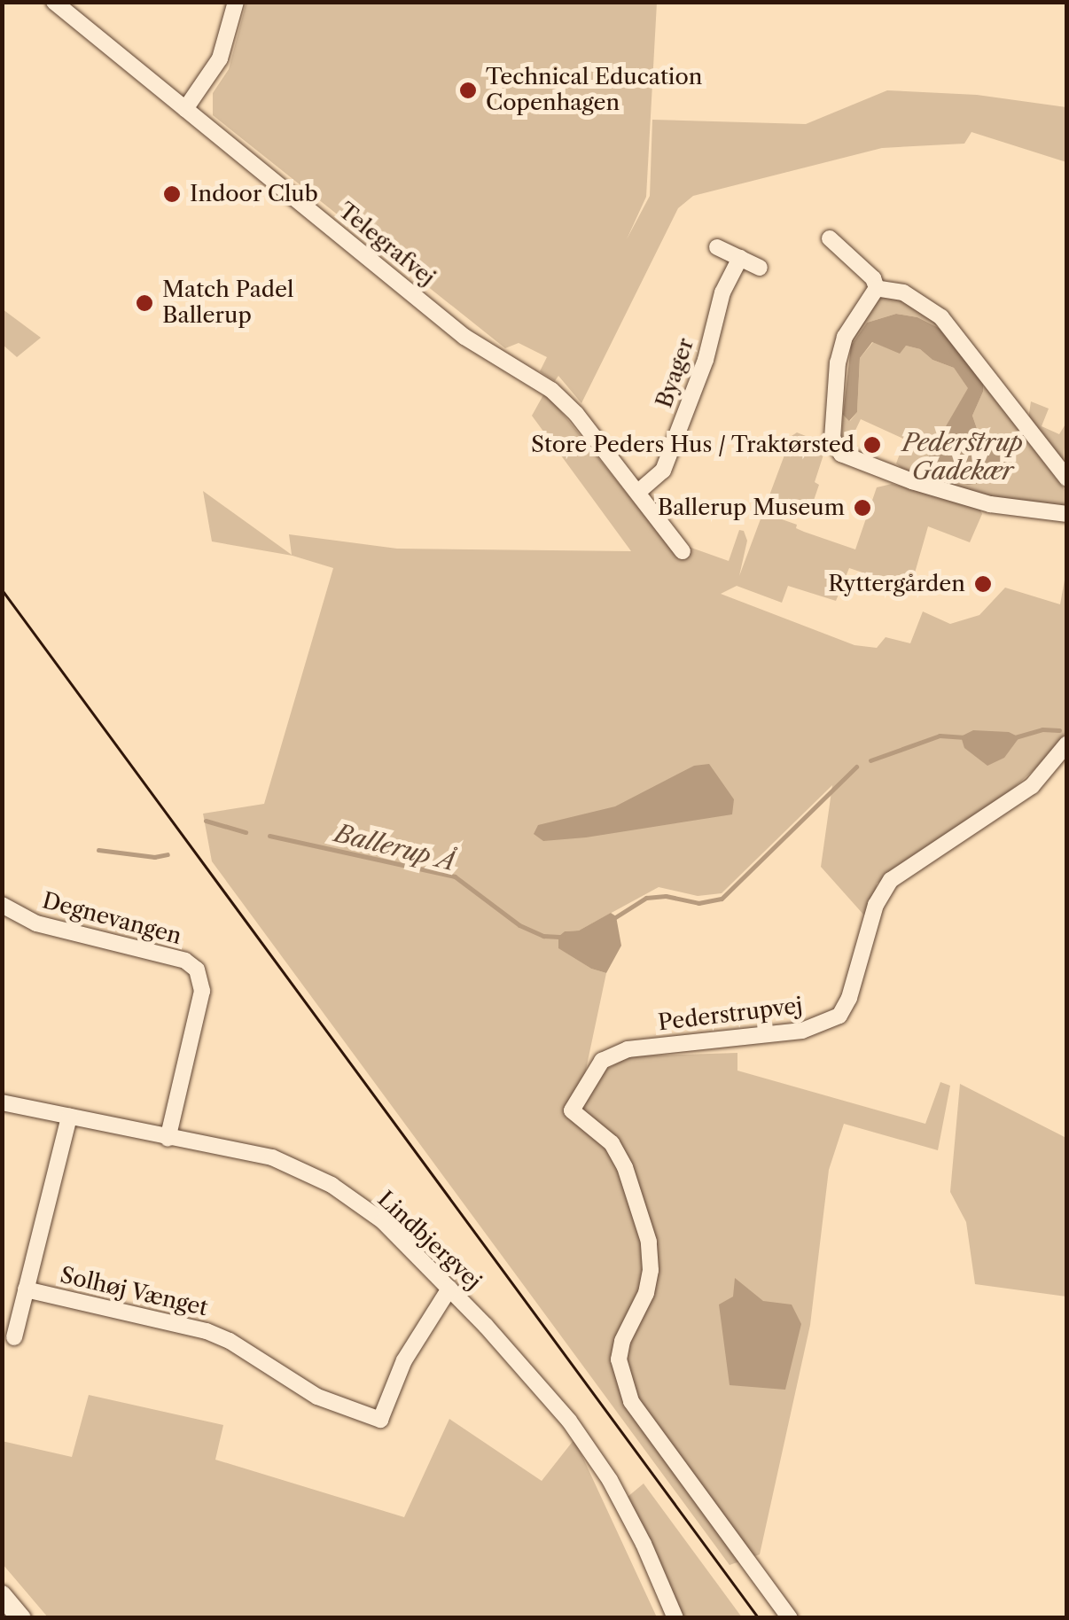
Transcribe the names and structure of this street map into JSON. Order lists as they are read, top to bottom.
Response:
{
  "streets": {
    "street": [
      "Telegrafvej",
      "Byager",
      "Degnevangen",
      "Pederstrupvej",
      "Lindbjergvej",
      "Solhøj Vænget"
    ]
  },
  "crossings": [
    ["Telegrafvej", "Byager"],
    ["Degnevangen", "Lindbjergvej"],
    ["Lindbjergvej", "Solhøj Vænget"]
  ],
  "water": ["Pederstrup Gadekær", "Ballerup Å"],
  "places": [
    "Technical Education Copenhagen",
    "Indoor Club",
    "Match Padel Ballerup",
    "Store Peders Hus / Traktørsted",
    "Ballerup Museum",
    "Ryttergården"
  ]
}
